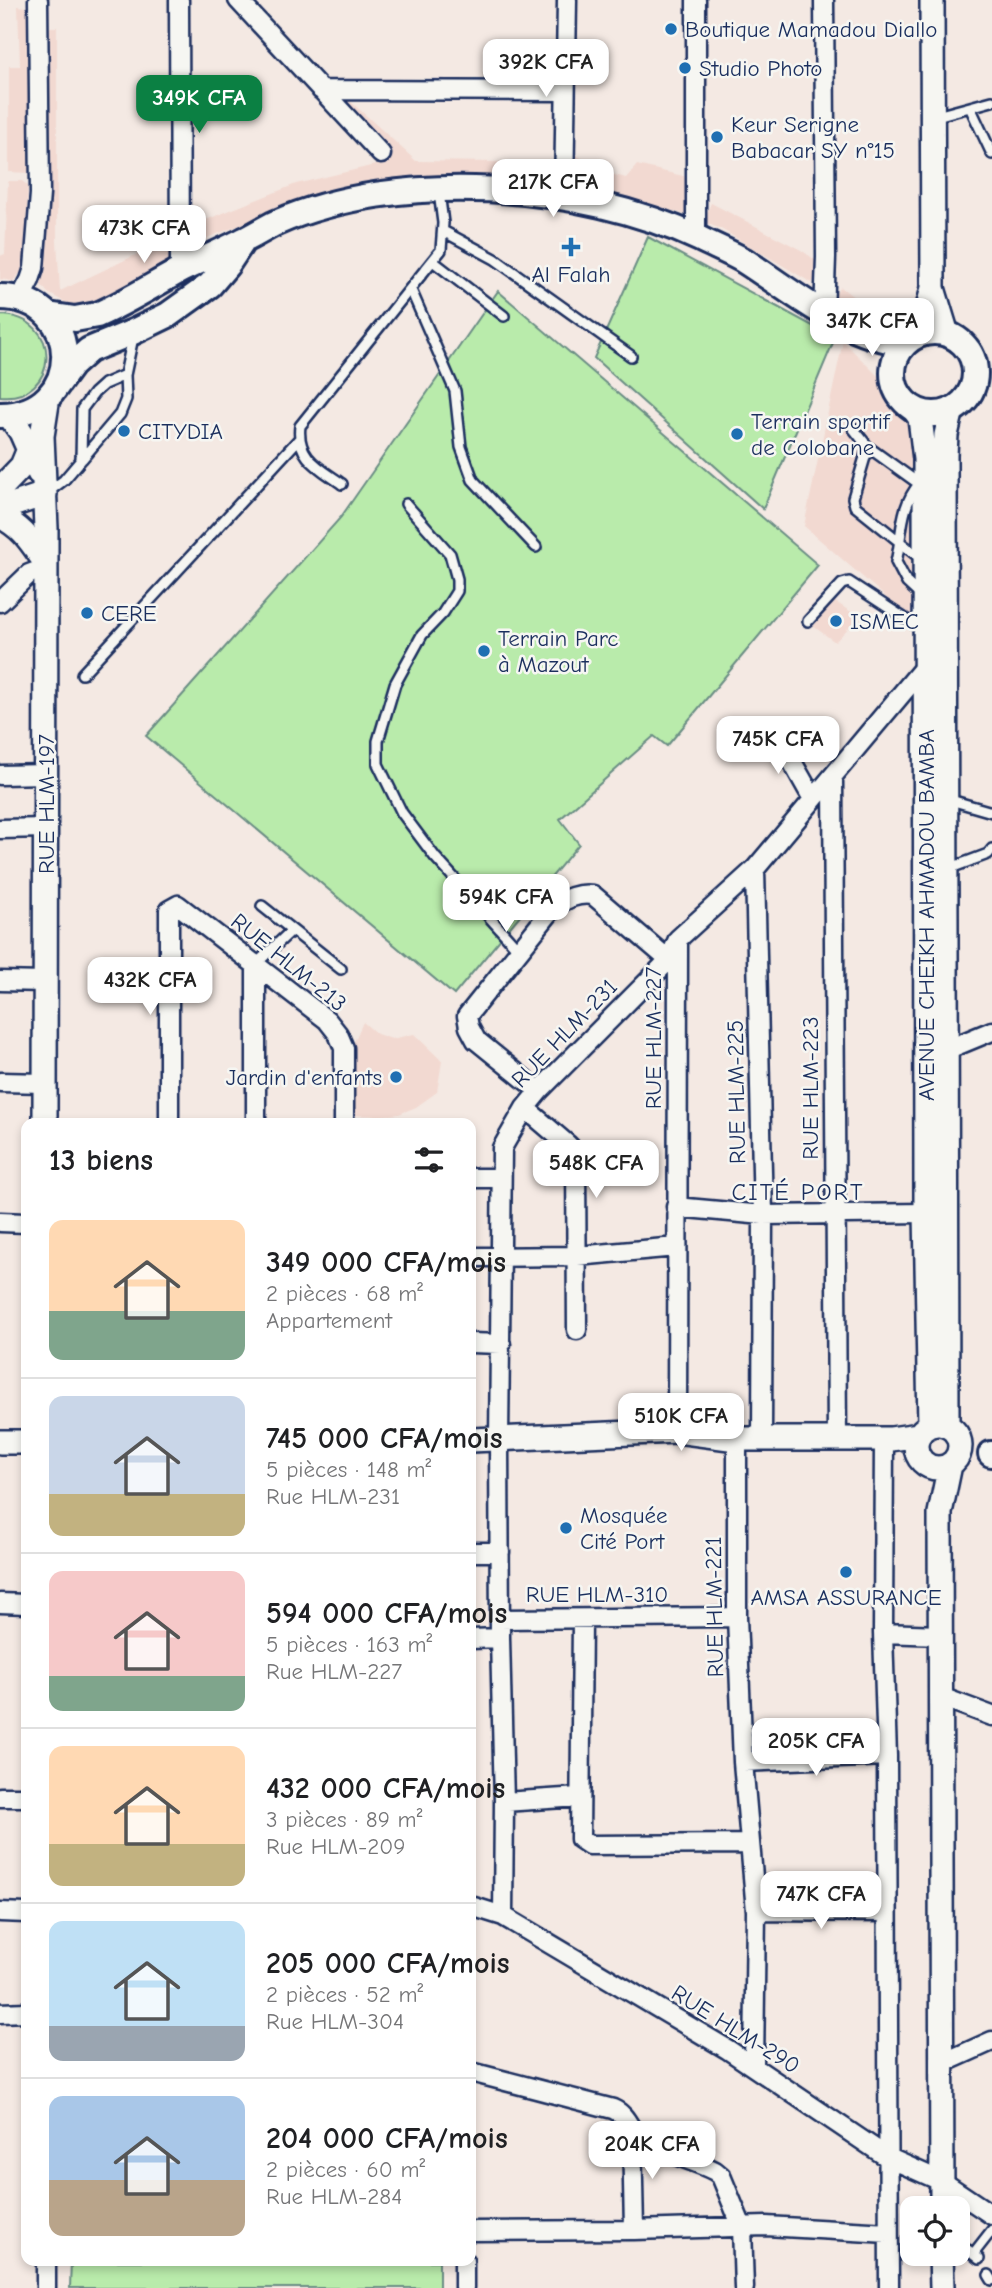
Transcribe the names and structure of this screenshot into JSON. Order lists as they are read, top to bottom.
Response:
{
  "streets": {
    "street": [
      "RUE HLM-197",
      "AVENUE CHEIKH AHMADOU BAMBA",
      "RUE HLM-213",
      "RUE HLM-231",
      "RUE HLM-227",
      "RUE HLM-223",
      "RUE HLM-225",
      "RUE HLM-310",
      "RUE HLM-221",
      "RUE HLM-290"
    ]
  },
  "crossings": [
    ["AVENUE CHEIKH AHMADOU BAMBA", "RUE HLM-231"],
    ["RUE HLM-231", "RUE HLM-227"],
    ["RUE HLM-231", "RUE HLM-223"],
    ["RUE HLM-231", "RUE HLM-225"],
    ["RUE HLM-231", "RUE HLM-310"],
    ["RUE HLM-231", "RUE HLM-290"],
    ["RUE HLM-310", "RUE HLM-221"],
    ["RUE HLM-221", "RUE HLM-290"]
  ],
  "districts": ["CITÉ PORT"],
  "places": {
    "other": [
      "Boutique Mamadou Diallo",
      "Studio Photo",
      "Keur Serigne Babacar SY n°15",
      "CITYDIA",
      "Terrain sportif de Colobane",
      "CERE",
      "ISMEC",
      "Terrain Parc à Mazout",
      "Jardin d'enfants",
      "Mosquée Cité Port",
      "AMSA ASSURANCE"
    ],
    "health": ["Al Falah"]
  },
  "page": {
    "price": [
      "392K CFA",
      "349K CFA",
      "217K CFA",
      "473K CFA",
      "347K CFA",
      "745K CFA",
      "594K CFA",
      "432K CFA",
      "548K CFA",
      "510K CFA",
      "205K CFA",
      "747K CFA",
      "204K CFA"
    ],
    "heading": "13 biens",
    "list": [
      {
        "name": "349 000 CFA/mois",
        "note": "2 pièces · 68 m² · Appartement"
      },
      {
        "name": "745 000 CFA/mois",
        "note": "5 pièces · 148 m² · Rue HLM-231"
      },
      {
        "name": "594 000 CFA/mois",
        "note": "5 pièces · 163 m² · Rue HLM-227"
      },
      {
        "name": "432 000 CFA/mois",
        "note": "3 pièces · 89 m² · Rue HLM-209"
      },
      {
        "name": "205 000 CFA/mois",
        "note": "2 pièces · 52 m² · Rue HLM-304"
      },
      {
        "name": "204 000 CFA/mois",
        "note": "2 pièces · 60 m² · Rue HLM-284"
      }
    ]
  }
}
